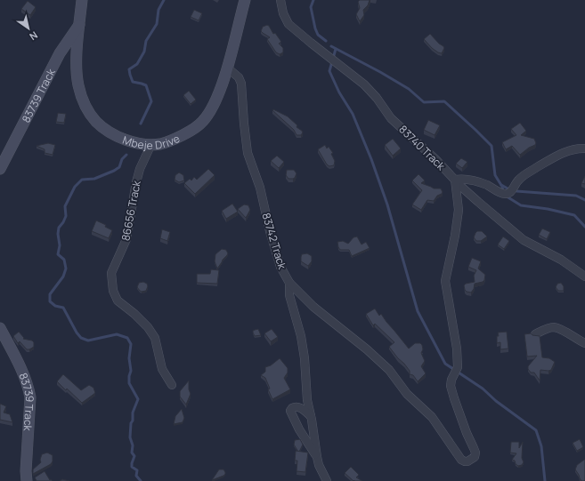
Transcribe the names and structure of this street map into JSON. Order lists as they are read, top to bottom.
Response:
{
  "streets": {
    "street": [
      "83739 Track",
      "Mbeje Drive",
      "83740 Track",
      "86656 Track",
      "83742 Track"
    ]
  },
  "crossings": [
    ["83739 Track", "Mbeje Drive"],
    ["Mbeje Drive", "86656 Track"],
    ["Mbeje Drive", "83742 Track"]
  ],
  "north": "bottom right"
}
